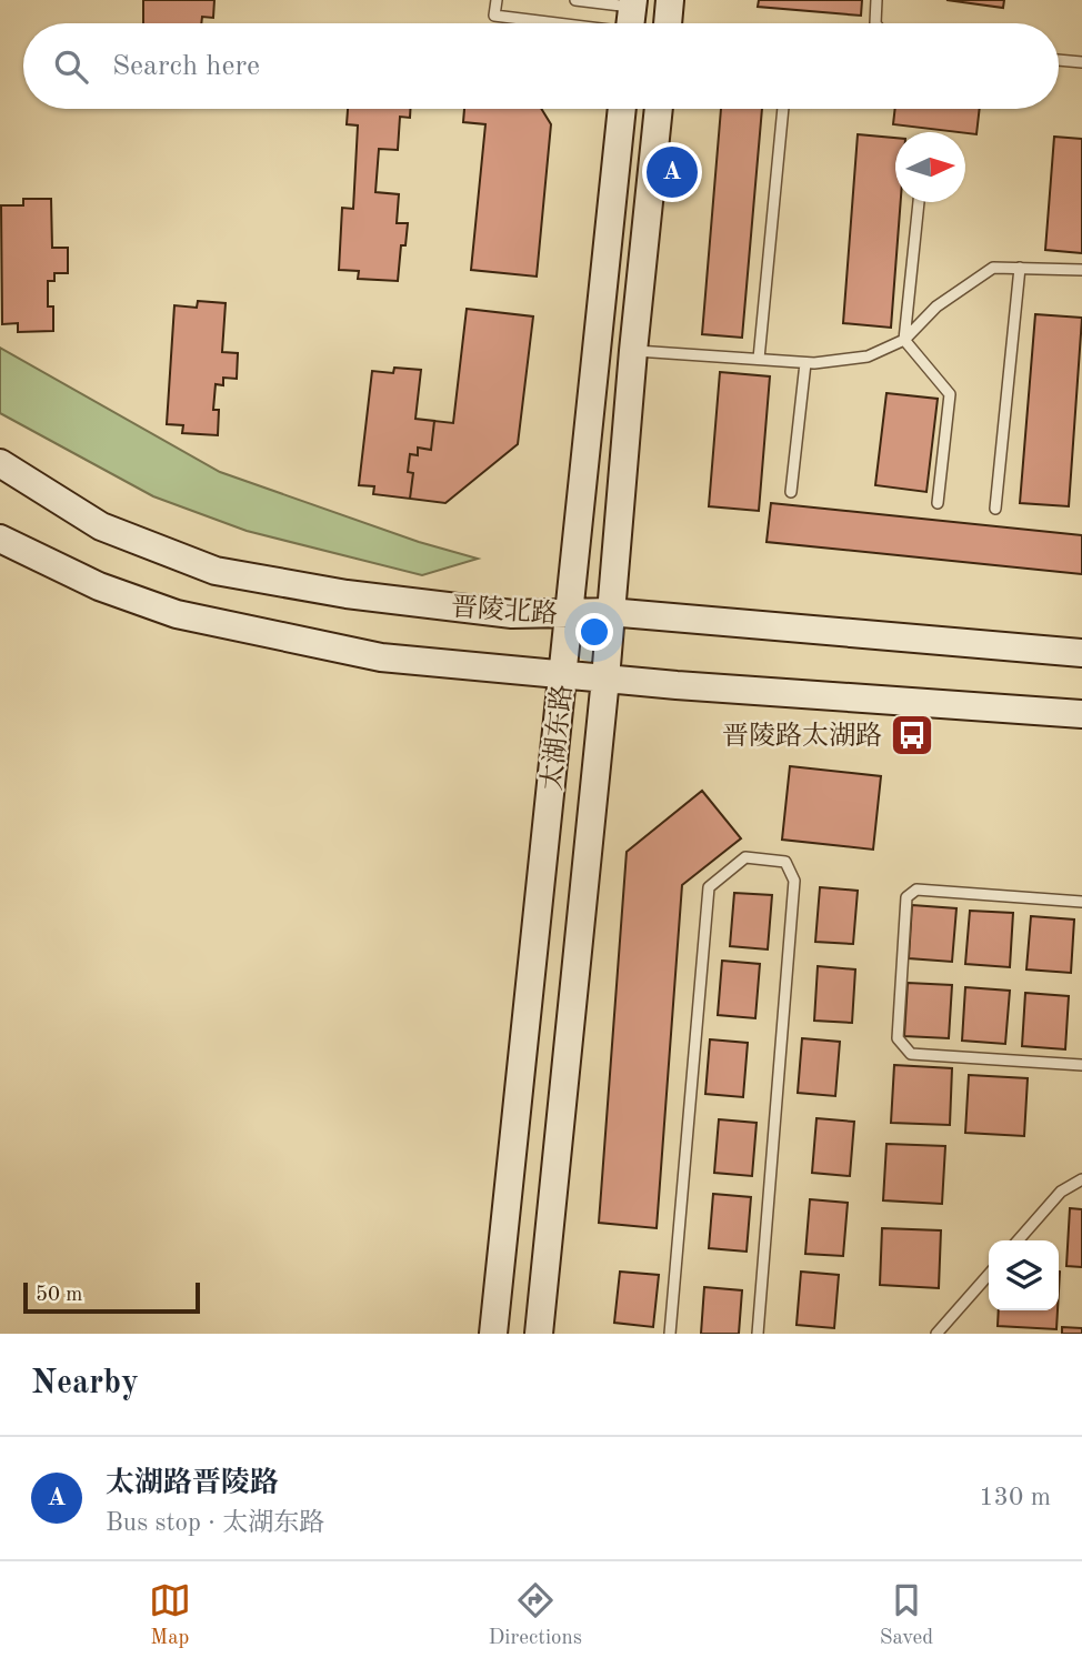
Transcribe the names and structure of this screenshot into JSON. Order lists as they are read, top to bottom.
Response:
{
  "streets": {
    "main road": ["晋陵北路", "太湖东路"]
  },
  "crossings": [
    ["晋陵北路", "太湖东路"]
  ],
  "places": {
    "bus stop": ["晋陵路太湖路"]
  },
  "scale_bar": "50 m",
  "north": "right",
  "page": {
    "search": "Search here",
    "pins": "A",
    "scale": "50 m",
    "heading": "Nearby",
    "list": [
      {
        "mark": "A",
        "name": "太湖路晋陵路",
        "note": "Bus stop · 太湖东路",
        "value": "130 m"
      }
    ],
    "nav": ["Map", "Directions", "Saved"]
  }
}
